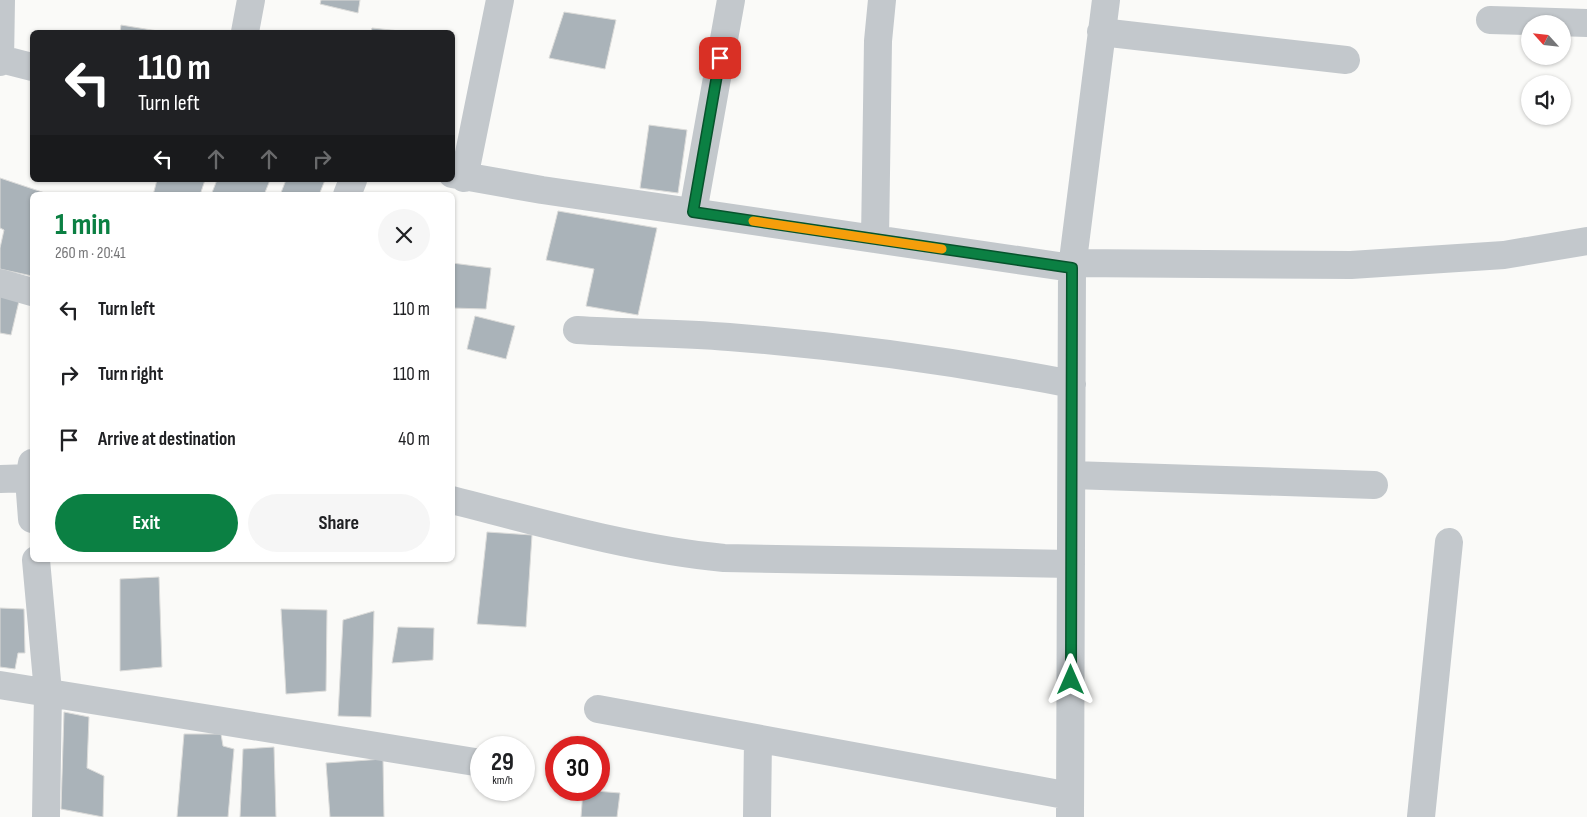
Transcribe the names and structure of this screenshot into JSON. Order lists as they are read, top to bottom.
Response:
{
  "north": "top left",
  "page": {
    "turn": ["110 m", "Turn left"],
    "heading": ["1 min", "260 m · 20:41"],
    "list": [
      {
        "name": "Turn left",
        "value": "110 m"
      },
      {
        "name": "Turn right",
        "value": "110 m"
      },
      {
        "name": "Arrive at destination",
        "value": "40 m"
      }
    ],
    "buttons": ["Exit", "Share"],
    "speed": "29 km/h",
    "limit": "30"
  }
}
